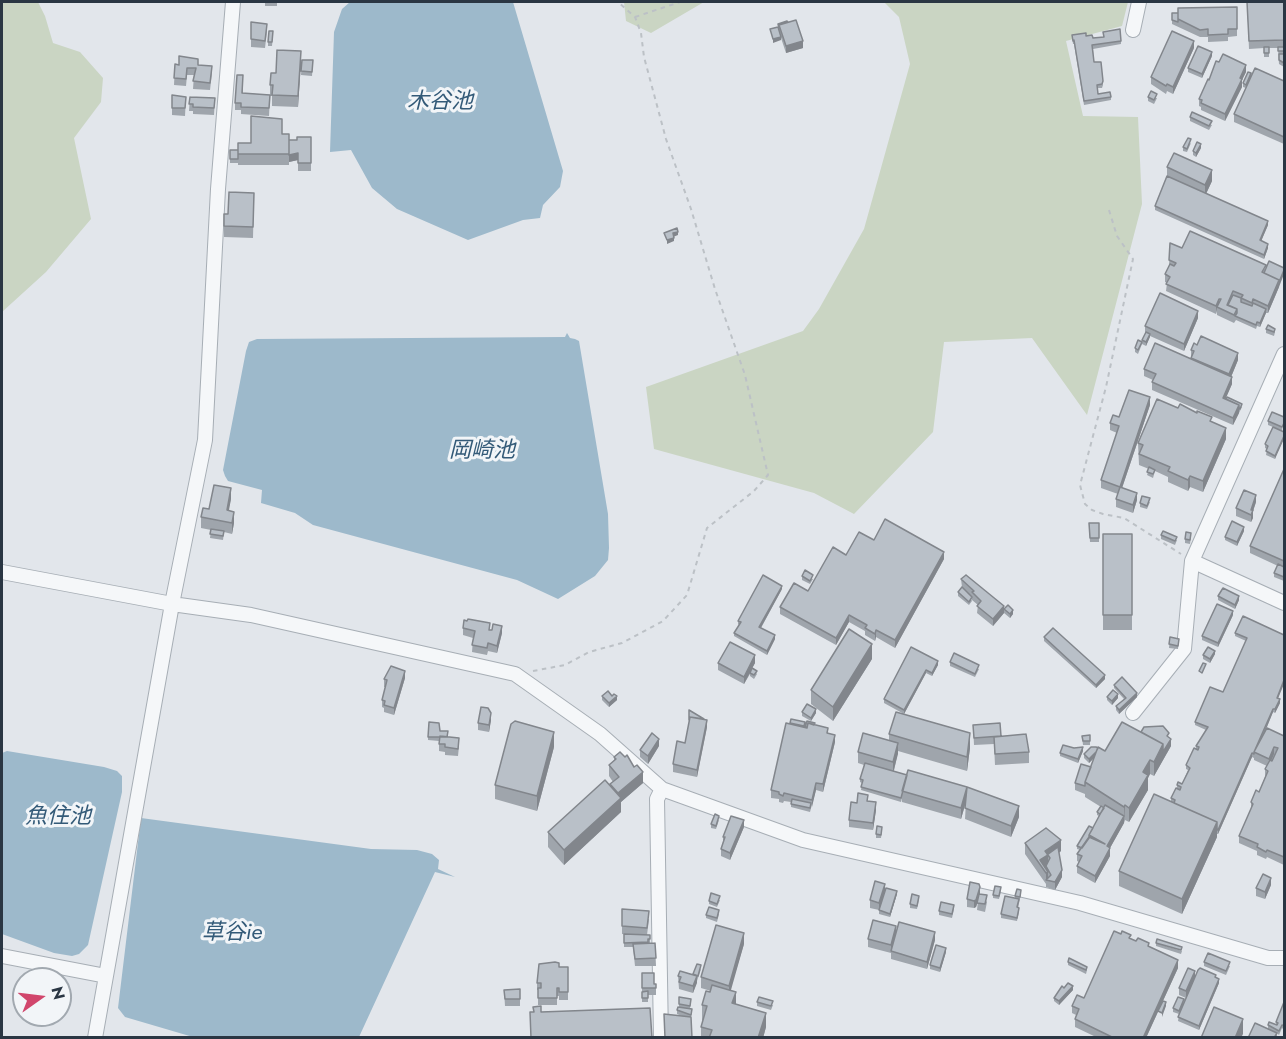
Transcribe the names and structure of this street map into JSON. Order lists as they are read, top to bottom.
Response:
{
  "water": [
    "木谷池",
    "岡崎池",
    "魚住池",
    "草谷ie"
  ],
  "north": "right"
}
